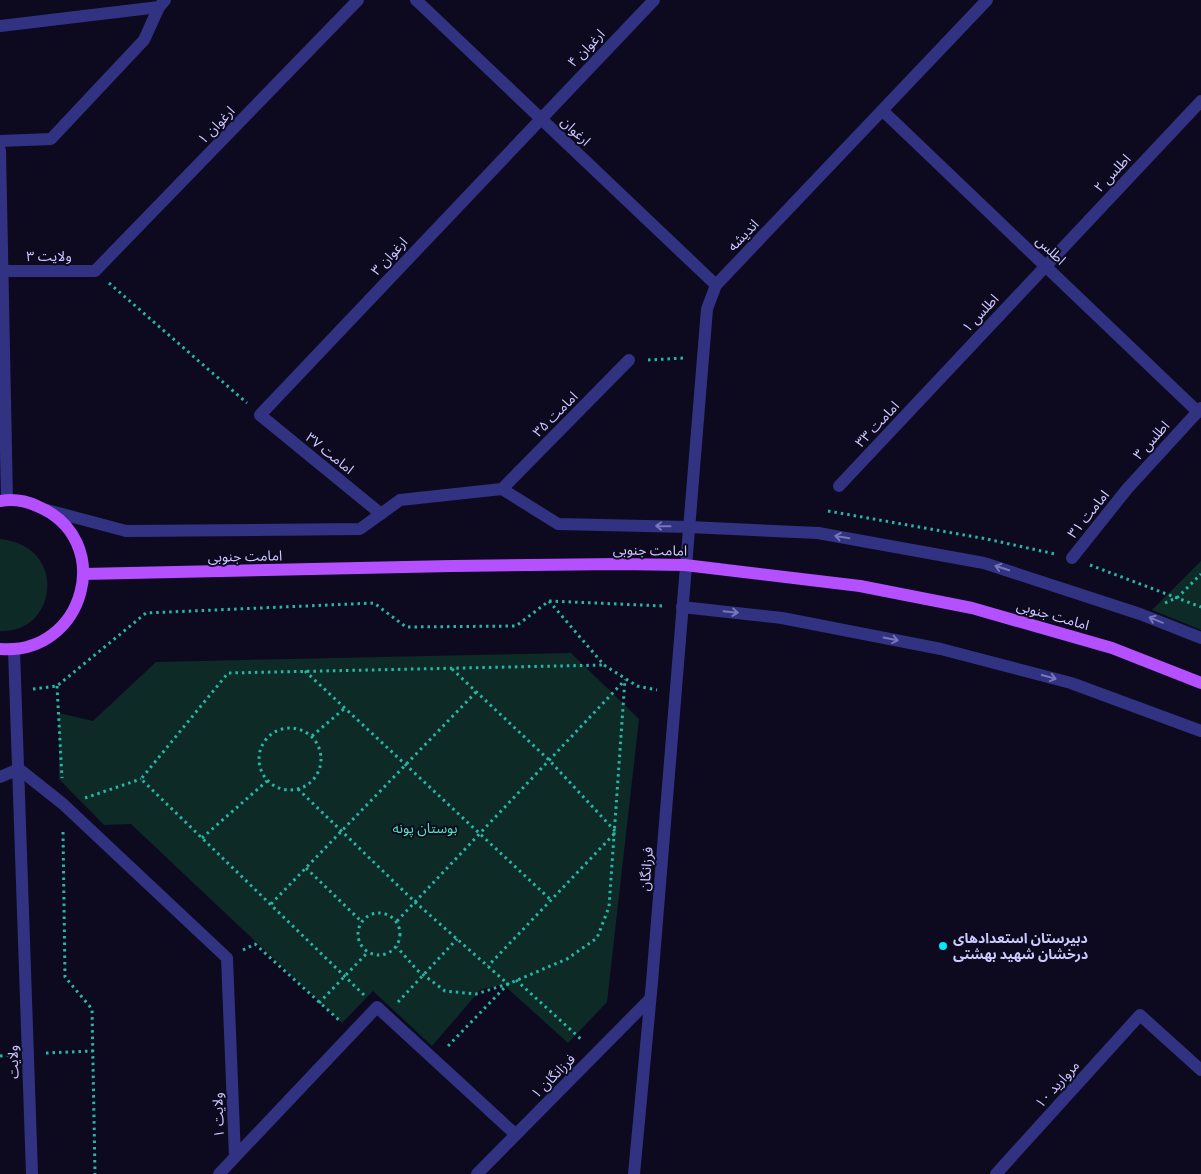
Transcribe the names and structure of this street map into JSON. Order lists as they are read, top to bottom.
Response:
{
  "streets": {
    "main road": ["امامت جنوبی"],
    "street": [
      "ارغوان ۴",
      "ارغوان ۱",
      "ارغوان",
      "اطلس ۲",
      "اندیشه",
      "اطلس",
      "ولایت ۳",
      "ارغوان ۳",
      "اطلس ۱",
      "امامت ۳۵",
      "امامت ۳۳",
      "اطلس ۳",
      "امامت ۳۷",
      "امامت ۳۱",
      "فرزانگان",
      "ولایت",
      "فرزانگان ۱",
      "مروارید ۱۰",
      "ولایت ۱"
    ]
  },
  "crossings": [
    ["ارغوان ۴", "ارغوان"],
    ["ارغوان ۴", "ارغوان ۳"],
    ["ارغوان ۱", "ولایت ۳"],
    ["ارغوان", "اندیشه"],
    ["ارغوان", "ارغوان ۳"],
    ["اطلس ۲", "اطلس"],
    ["اطلس ۲", "اطلس ۱"],
    ["اندیشه", "اطلس"],
    ["اندیشه", "امامت جنوبی"],
    ["اندیشه", "فرزانگان"],
    ["اطلس", "اطلس ۱"],
    ["اطلس", "اطلس ۳"],
    ["ارغوان ۳", "امامت ۳۷"],
    ["اطلس ۱", "امامت ۳۳"],
    ["اطلس ۳", "امامت ۳۱"],
    ["امامت جنوبی", "فرزانگان"],
    ["فرزانگان", "فرزانگان ۱"]
  ],
  "parks": ["بوستان پونه"],
  "places": ["دبیرستان استعدادهای درخشان شهید بهشتی"]
}
